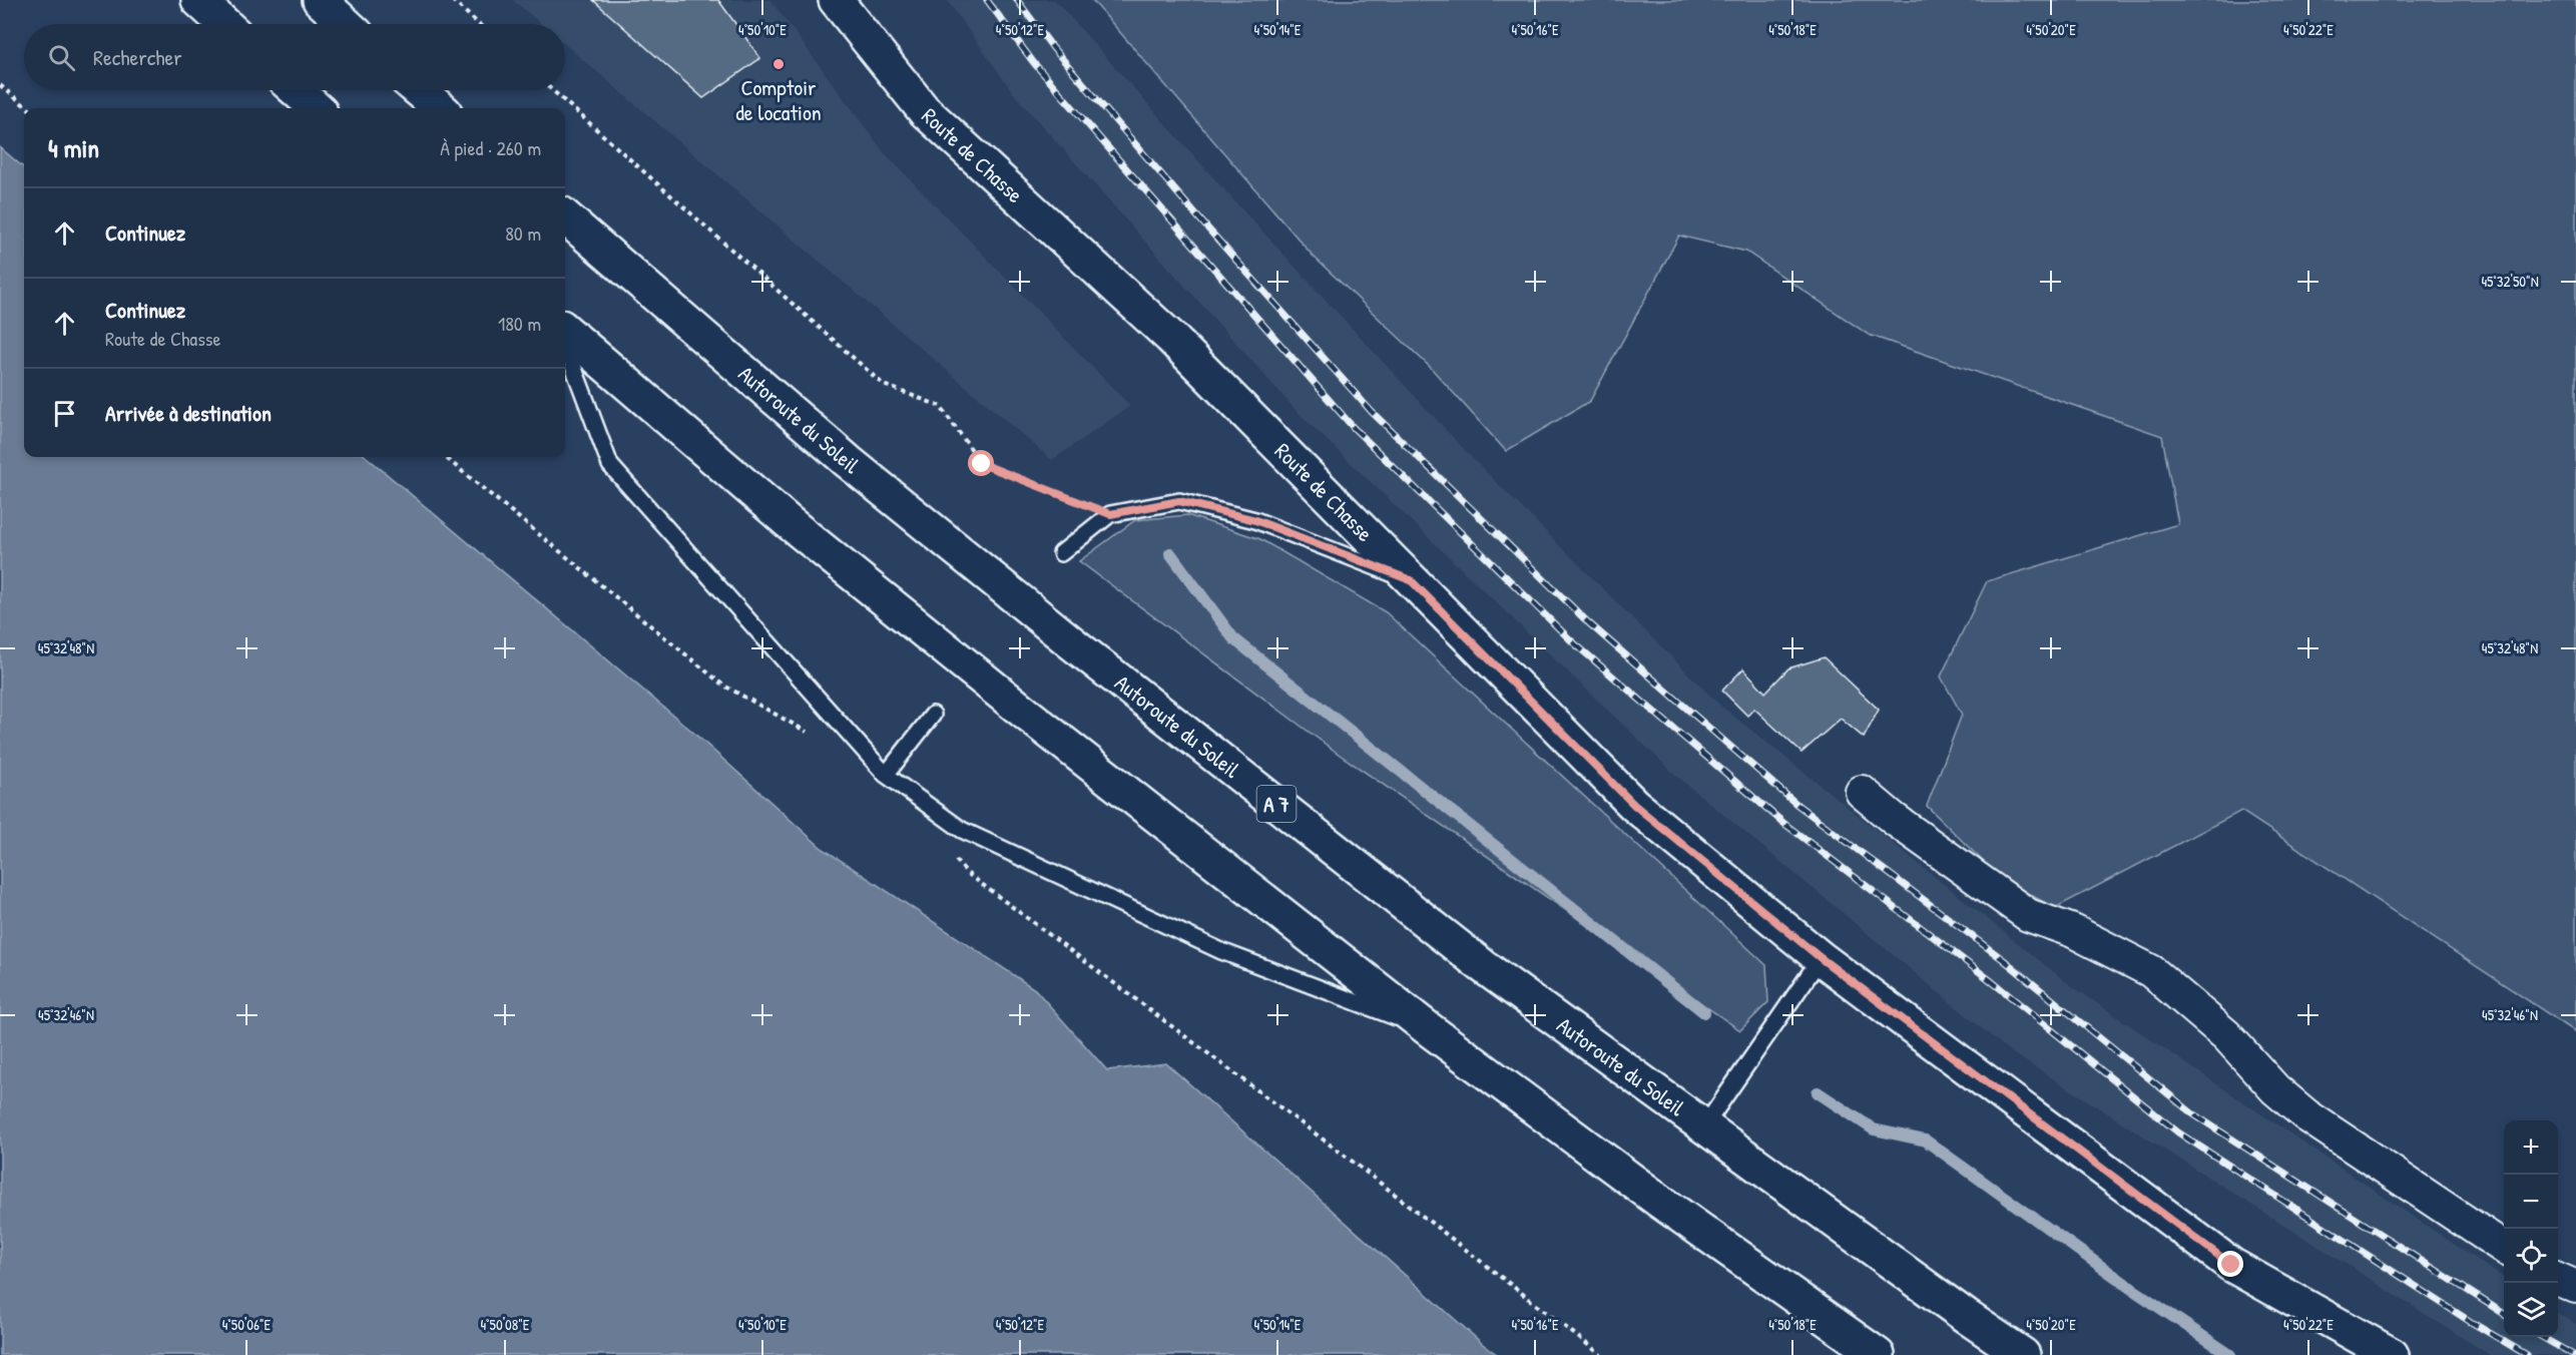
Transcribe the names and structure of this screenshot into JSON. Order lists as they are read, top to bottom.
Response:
{
  "streets": {
    "main road": ["Route de Chasse", "Autoroute du Soleil", "A 7"]
  },
  "places": ["Comptoir de location"],
  "page": {
    "search": "Rechercher",
    "heading": ["4 min", "À pied · 260 m"],
    "list": [
      ["Continuez", "80 m"],
      ["Continuez", "Route de Chasse", "180 m"],
      "Arrivée à destination"
    ],
    "map_buttons": ["+", "−"]
  },
  "coordinates": [
    "4°50'10\"E",
    "4°50'12\"E",
    "4°50'14\"E",
    "4°50'16\"E",
    "4°50'18\"E",
    "4°50'20\"E",
    "4°50'22\"E",
    "45°32'50\"N",
    "45°32'48\"N",
    "45°32'46\"N",
    "4°50'06\"E",
    "4°50'08\"E"
  ]
}
